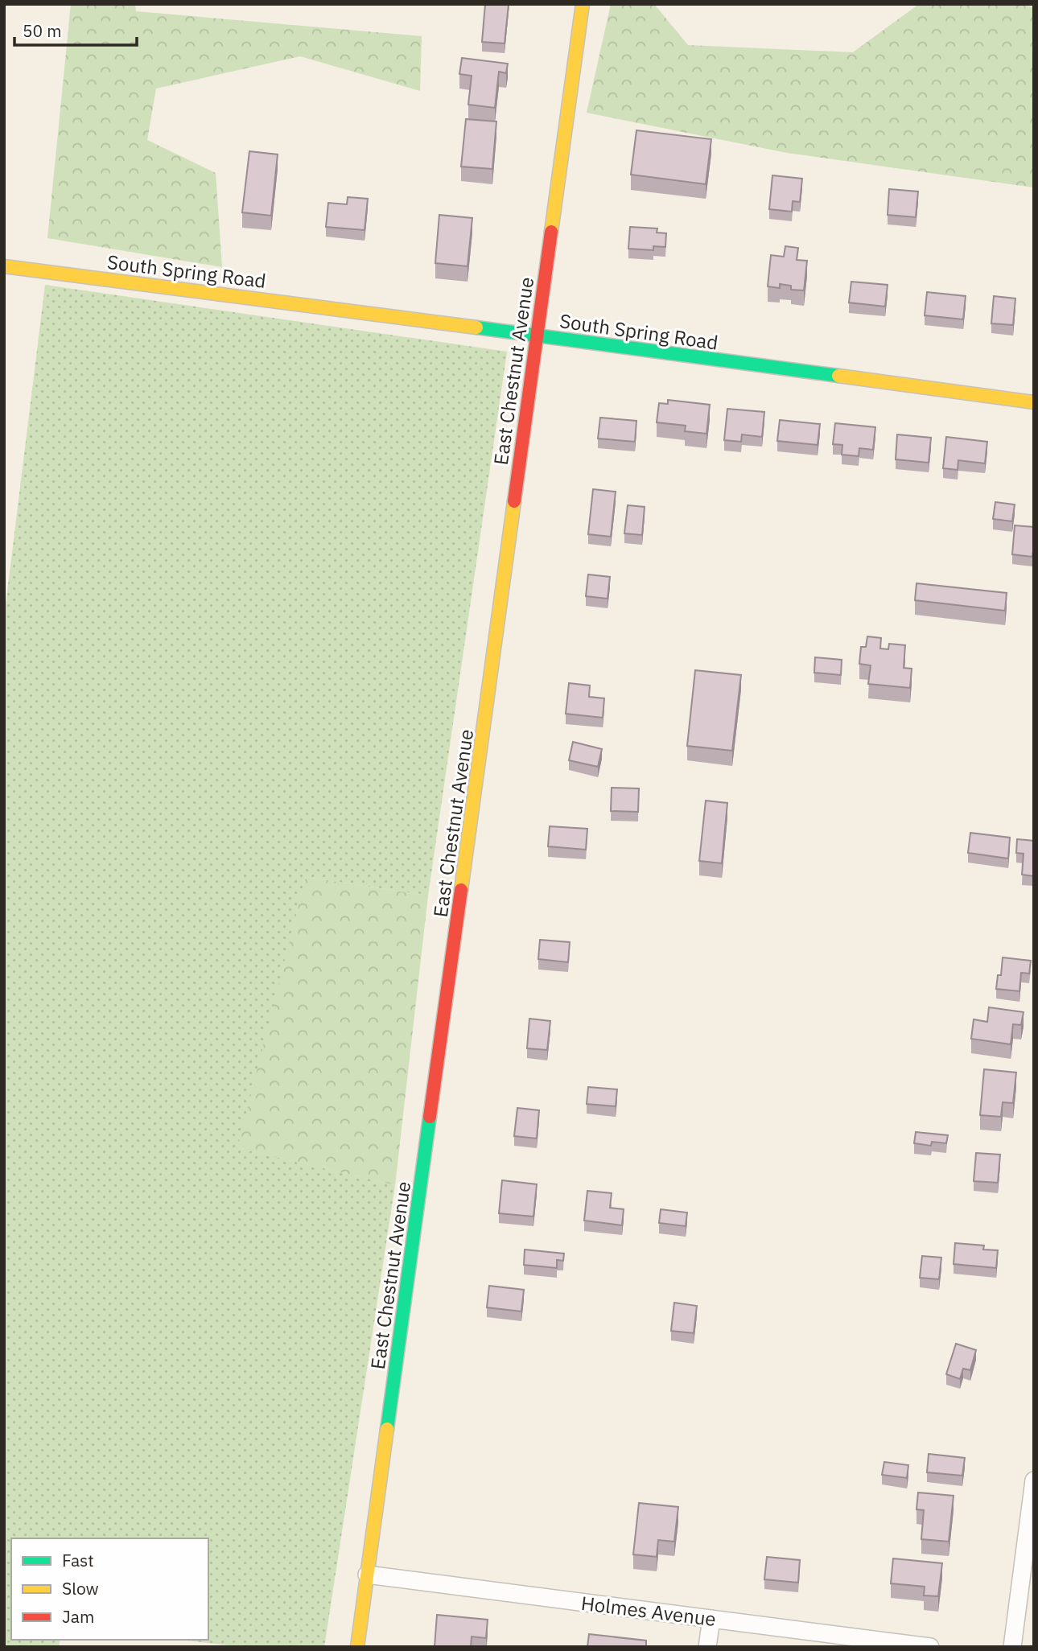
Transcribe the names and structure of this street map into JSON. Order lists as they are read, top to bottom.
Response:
{
  "streets": {
    "street": ["South Spring Road", "East Chestnut Avenue", "Holmes Avenue"]
  },
  "crossings": [
    ["South Spring Road", "East Chestnut Avenue"],
    ["East Chestnut Avenue", "Holmes Avenue"]
  ],
  "legend": ["Fast", "Slow", "Jam"],
  "scale_bar": "50 m"
}
